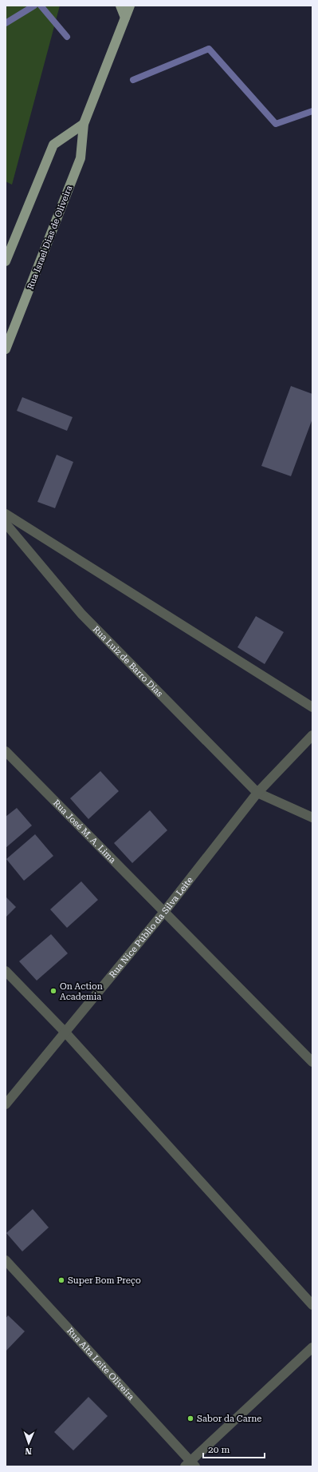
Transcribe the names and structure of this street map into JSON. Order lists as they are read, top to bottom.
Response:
{
  "streets": {
    "main road": ["Rua Israel Dias de Oliveira"],
    "street": [
      "Rua Luiz de Barro Dias",
      "Rua José M. A. Lima",
      "Rua Nice Públio da Silva Leite",
      "Rua Alta Leite Oliveira"
    ]
  },
  "crossings": [
    ["Rua Luiz de Barro Dias", "Rua Nice Públio da Silva Leite"],
    ["Rua José M. A. Lima", "Rua Nice Públio da Silva Leite"]
  ],
  "places": ["On Action Academia", "Super Bom Preço", "Sabor da Carne"],
  "scale_bar": "20 m",
  "north": "bottom"
}
